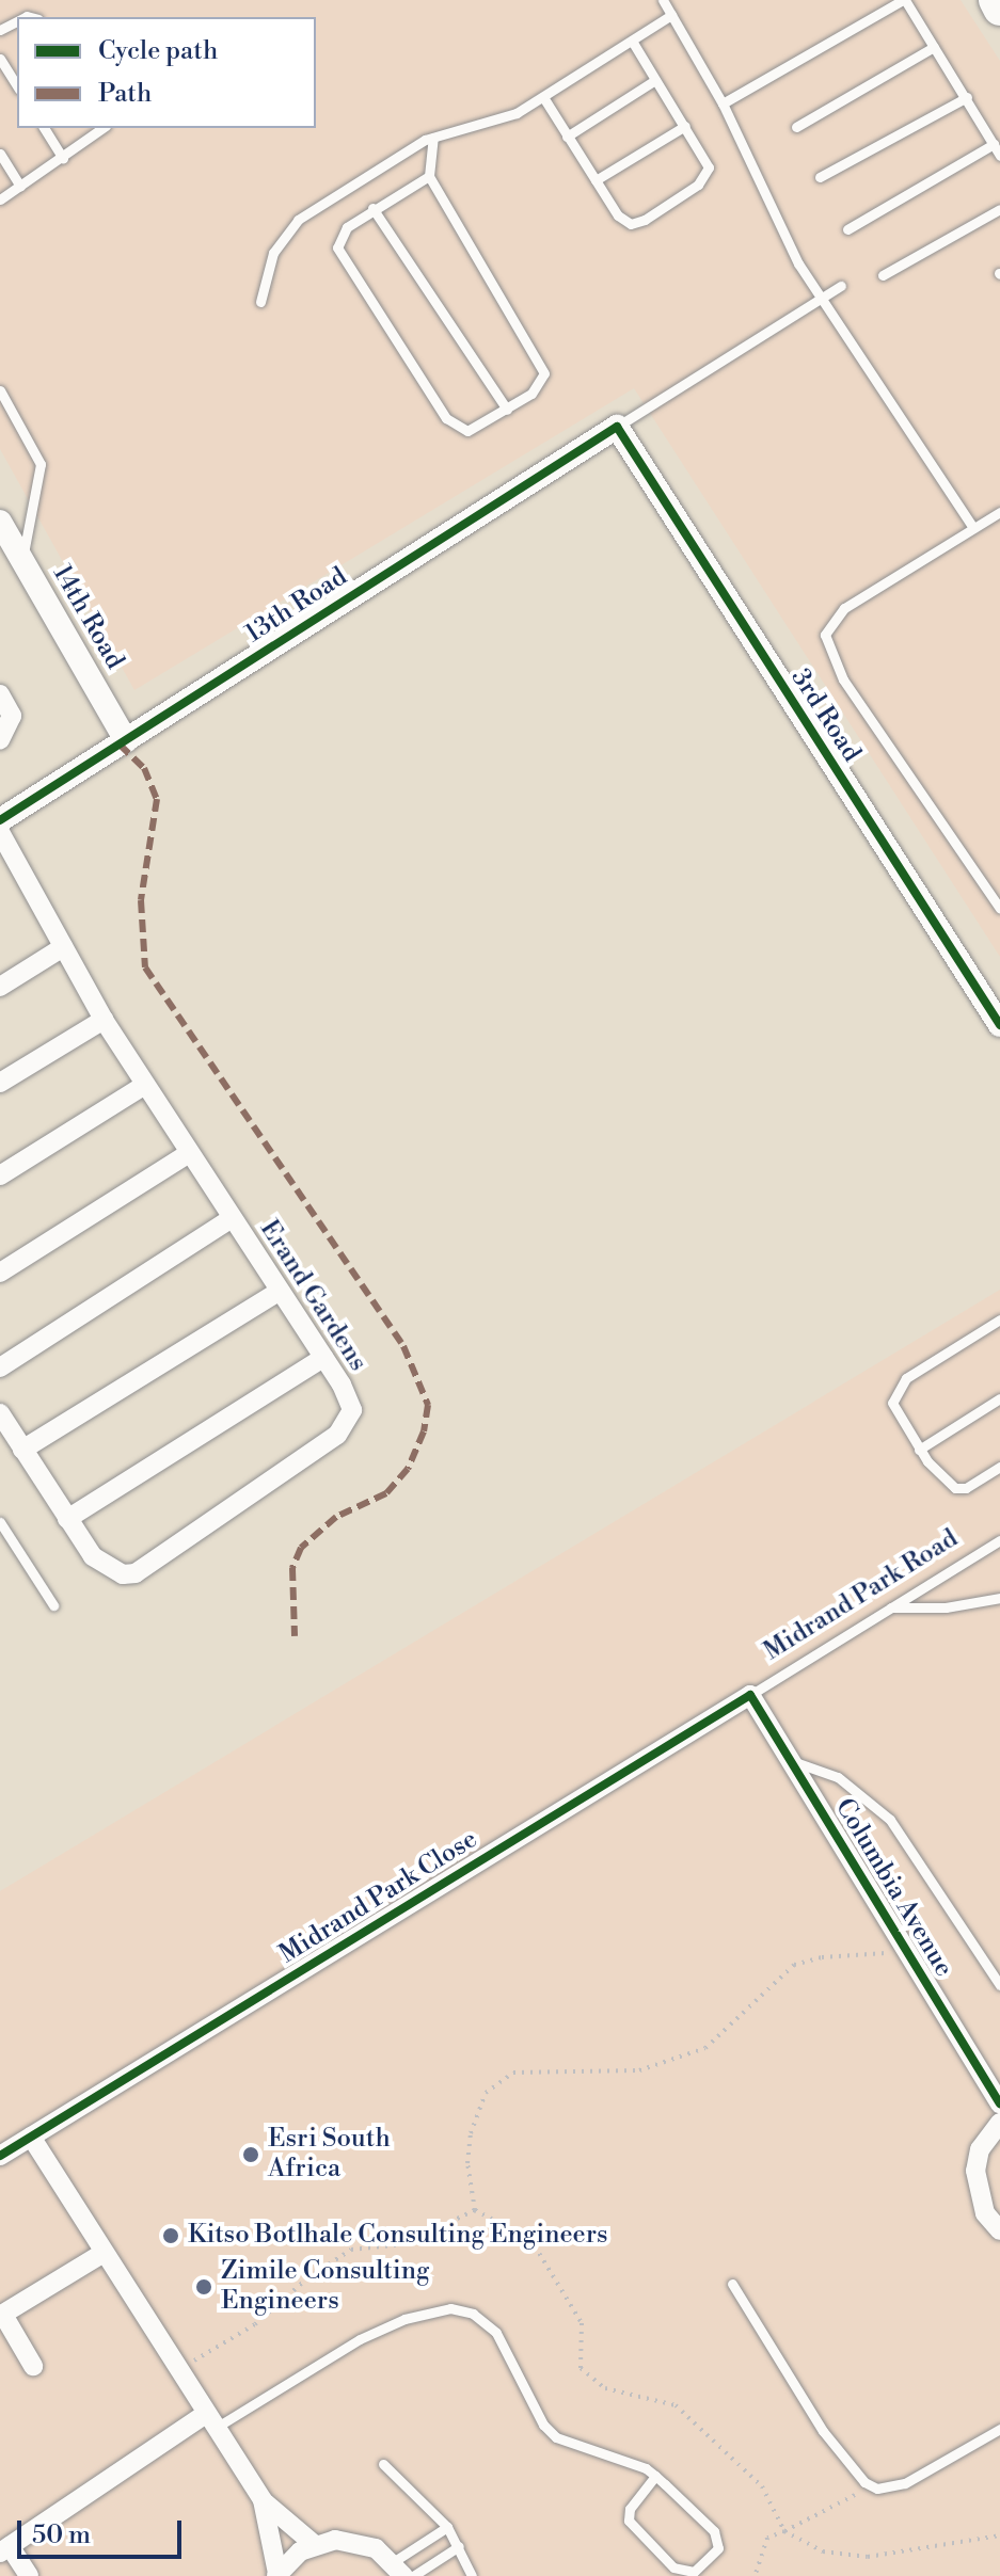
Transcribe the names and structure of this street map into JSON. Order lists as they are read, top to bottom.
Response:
{
  "streets": {
    "street": [
      "13th Road",
      "14th Road",
      "3rd Road",
      "Erand Gardens",
      "Columbia Avenue",
      "Midrand Park Close"
    ],
    "lane": ["Midrand Park Road"]
  },
  "crossings": [
    ["13th Road", "14th Road"],
    ["13th Road", "3rd Road"],
    ["Midrand Park Road", "Columbia Avenue"],
    ["Midrand Park Road", "Midrand Park Close"],
    ["Columbia Avenue", "Midrand Park Close"]
  ],
  "places": ["Esri South Africa", "Kitso Botlhale Consulting Engineers", "Zimile Consulting Engineers"],
  "legend": ["Cycle path", "Path"],
  "scale_bar": "50 m"
}
